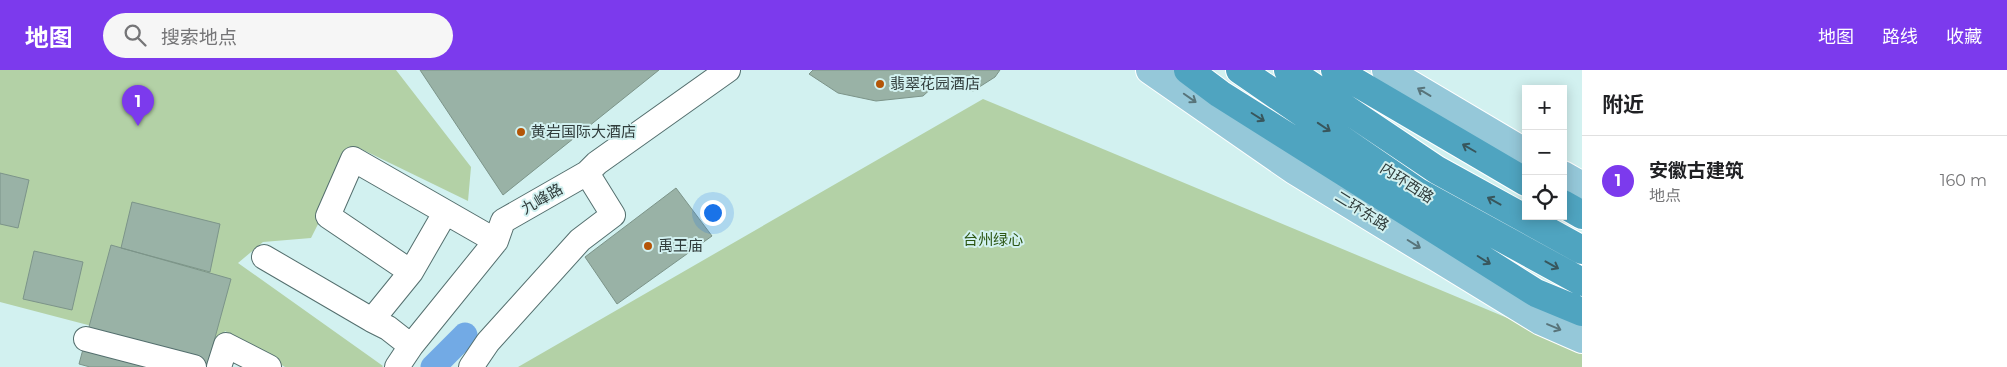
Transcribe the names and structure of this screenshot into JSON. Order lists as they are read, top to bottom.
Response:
{
  "streets": {
    "highway": ["内环西路"],
    "main road": ["二环东路"],
    "street": ["九峰路"]
  },
  "parks": ["台州绿心"],
  "places": ["翡翠花园酒店", "黄岩国际大酒店", "禹王庙"],
  "page": {
    "header": "地图",
    "search": "搜索地点",
    "nav": ["地图", "路线", "收藏"],
    "heading": "附近",
    "map_buttons": ["+", "−"],
    "pins": "1",
    "list": [
      {
        "mark": "1",
        "name": "安徽古建筑",
        "note": "地点",
        "value": "160 m"
      }
    ]
  }
}
